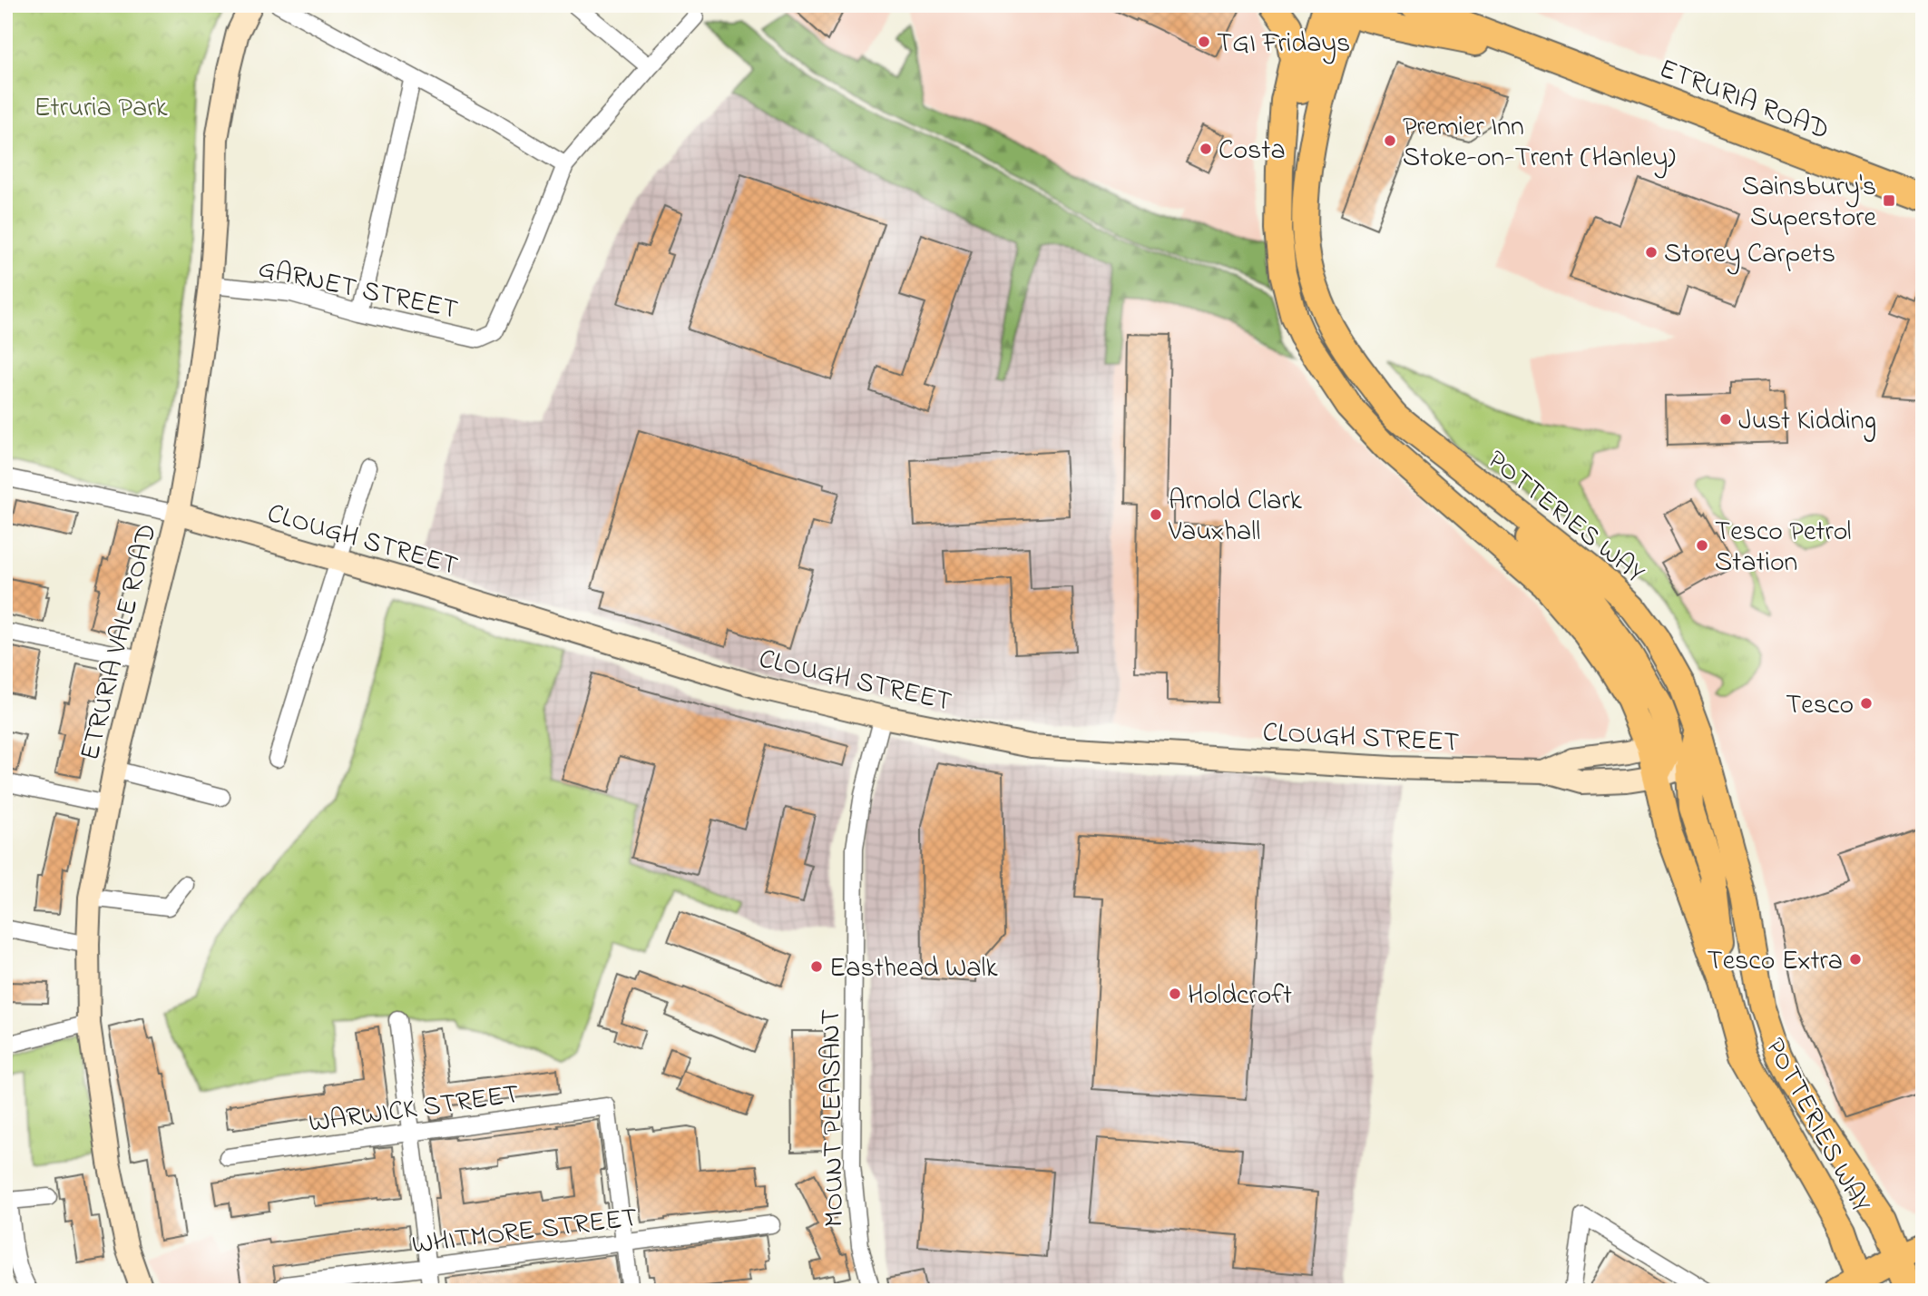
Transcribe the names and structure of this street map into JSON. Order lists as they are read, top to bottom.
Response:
{
  "streets": {
    "main road": ["ETRURIA ROAD", "POTTERIES WAY"],
    "street": [
      "GARNET STREET",
      "CLOUGH STREET",
      "ETRURIA VALE ROAD",
      "WARWICK STREET",
      "MOUNT PLEASANT",
      "WHITMORE STREET"
    ]
  },
  "crossings": [
    ["ETRURIA ROAD", "POTTERIES WAY"],
    ["GARNET STREET", "ETRURIA VALE ROAD"],
    ["POTTERIES WAY", "CLOUGH STREET"],
    ["CLOUGH STREET", "ETRURIA VALE ROAD"],
    ["CLOUGH STREET", "MOUNT PLEASANT"],
    ["WARWICK STREET", "WHITMORE STREET"]
  ],
  "parks": ["Etruria Park"],
  "places": {
    "other": [
      "TGI Fridays",
      "Premier Inn Stoke-on-Trent (Hanley)",
      "Costa",
      "Storey Carpets",
      "Just Kidding",
      "Arnold Clark Vauxhall",
      "Tesco Petrol Station",
      "Tesco",
      "Tesco Extra",
      "Easthead Walk",
      "Holdcroft"
    ],
    "transit": ["Sainsbury's Superstore"]
  }
}
